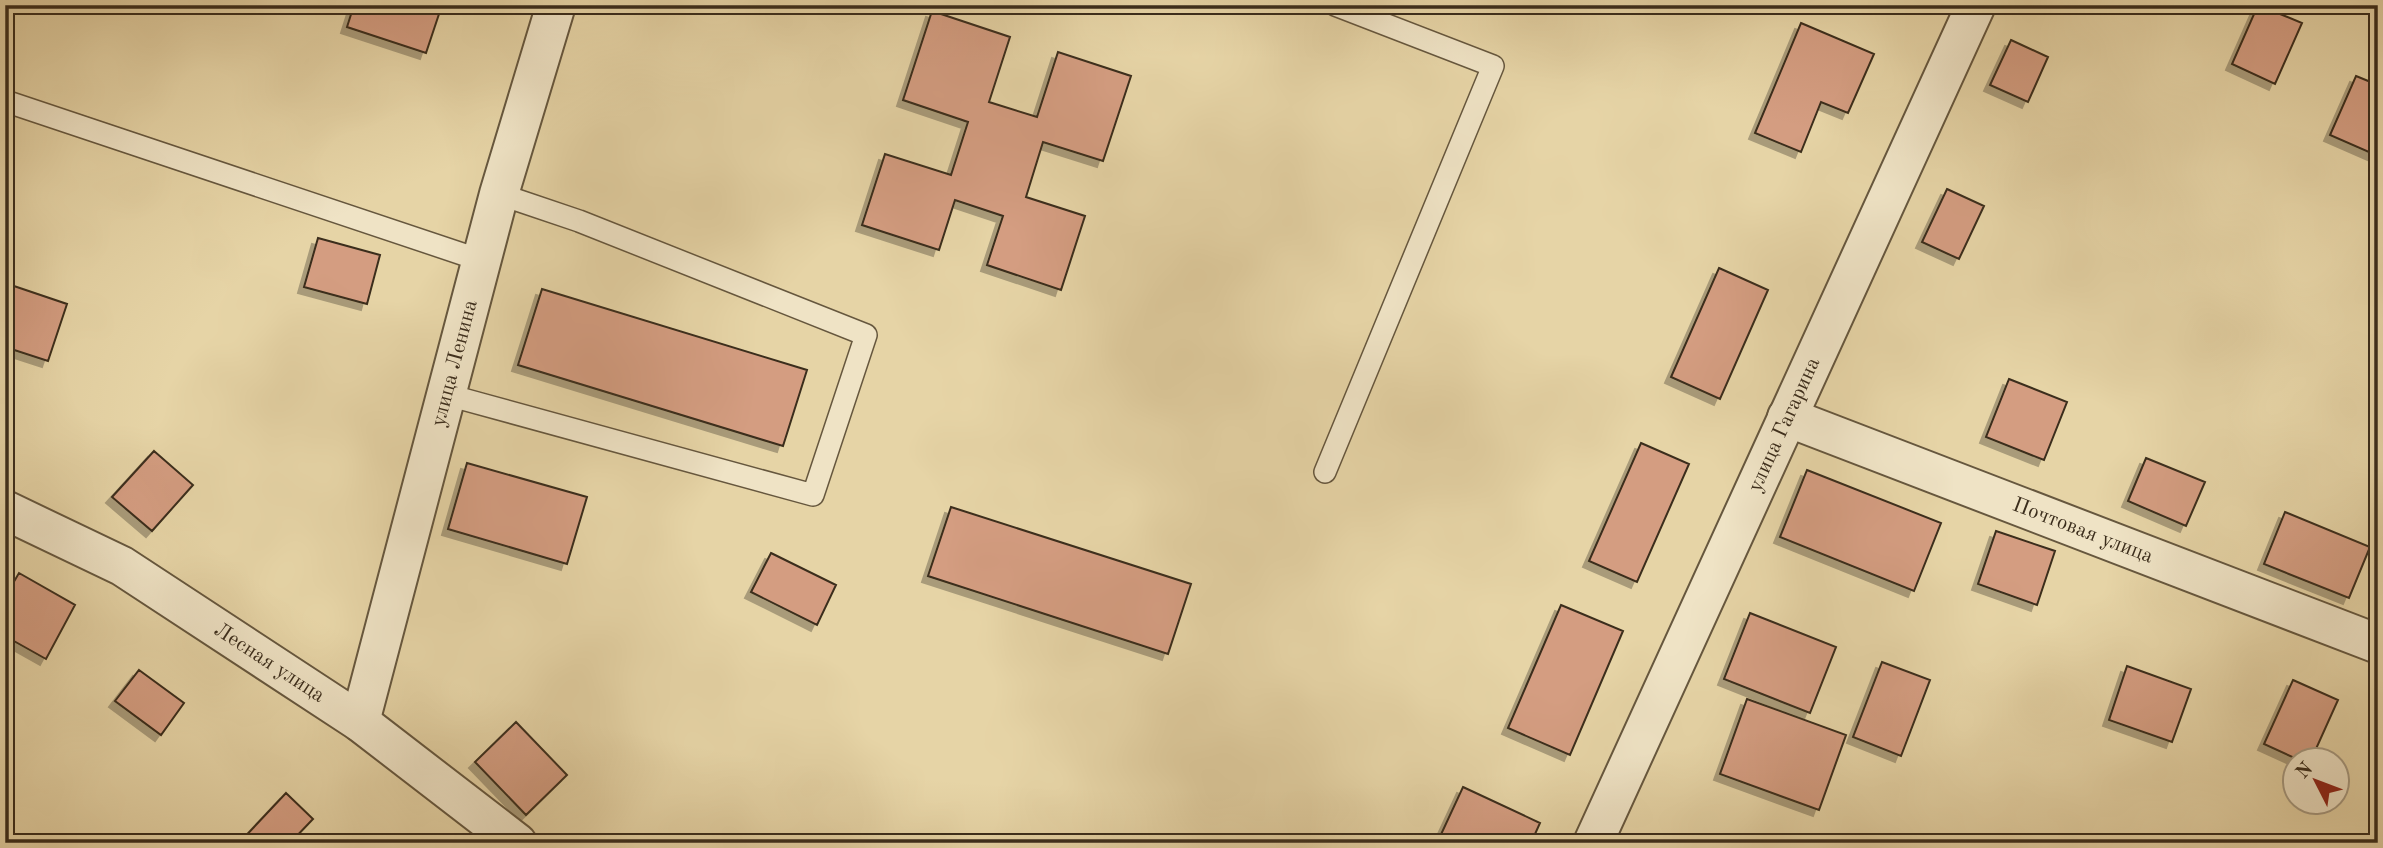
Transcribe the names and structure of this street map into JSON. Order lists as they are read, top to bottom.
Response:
{
  "streets": {
    "street": [
      "улица Ленина",
      "улица Гагарина",
      "Почтовая улица",
      "Лесная улица"
    ]
  },
  "crossings": [
    ["улица Ленина", "Лесная улица"],
    ["улица Гагарина", "Почтовая улица"]
  ],
  "north": "top left"
}
